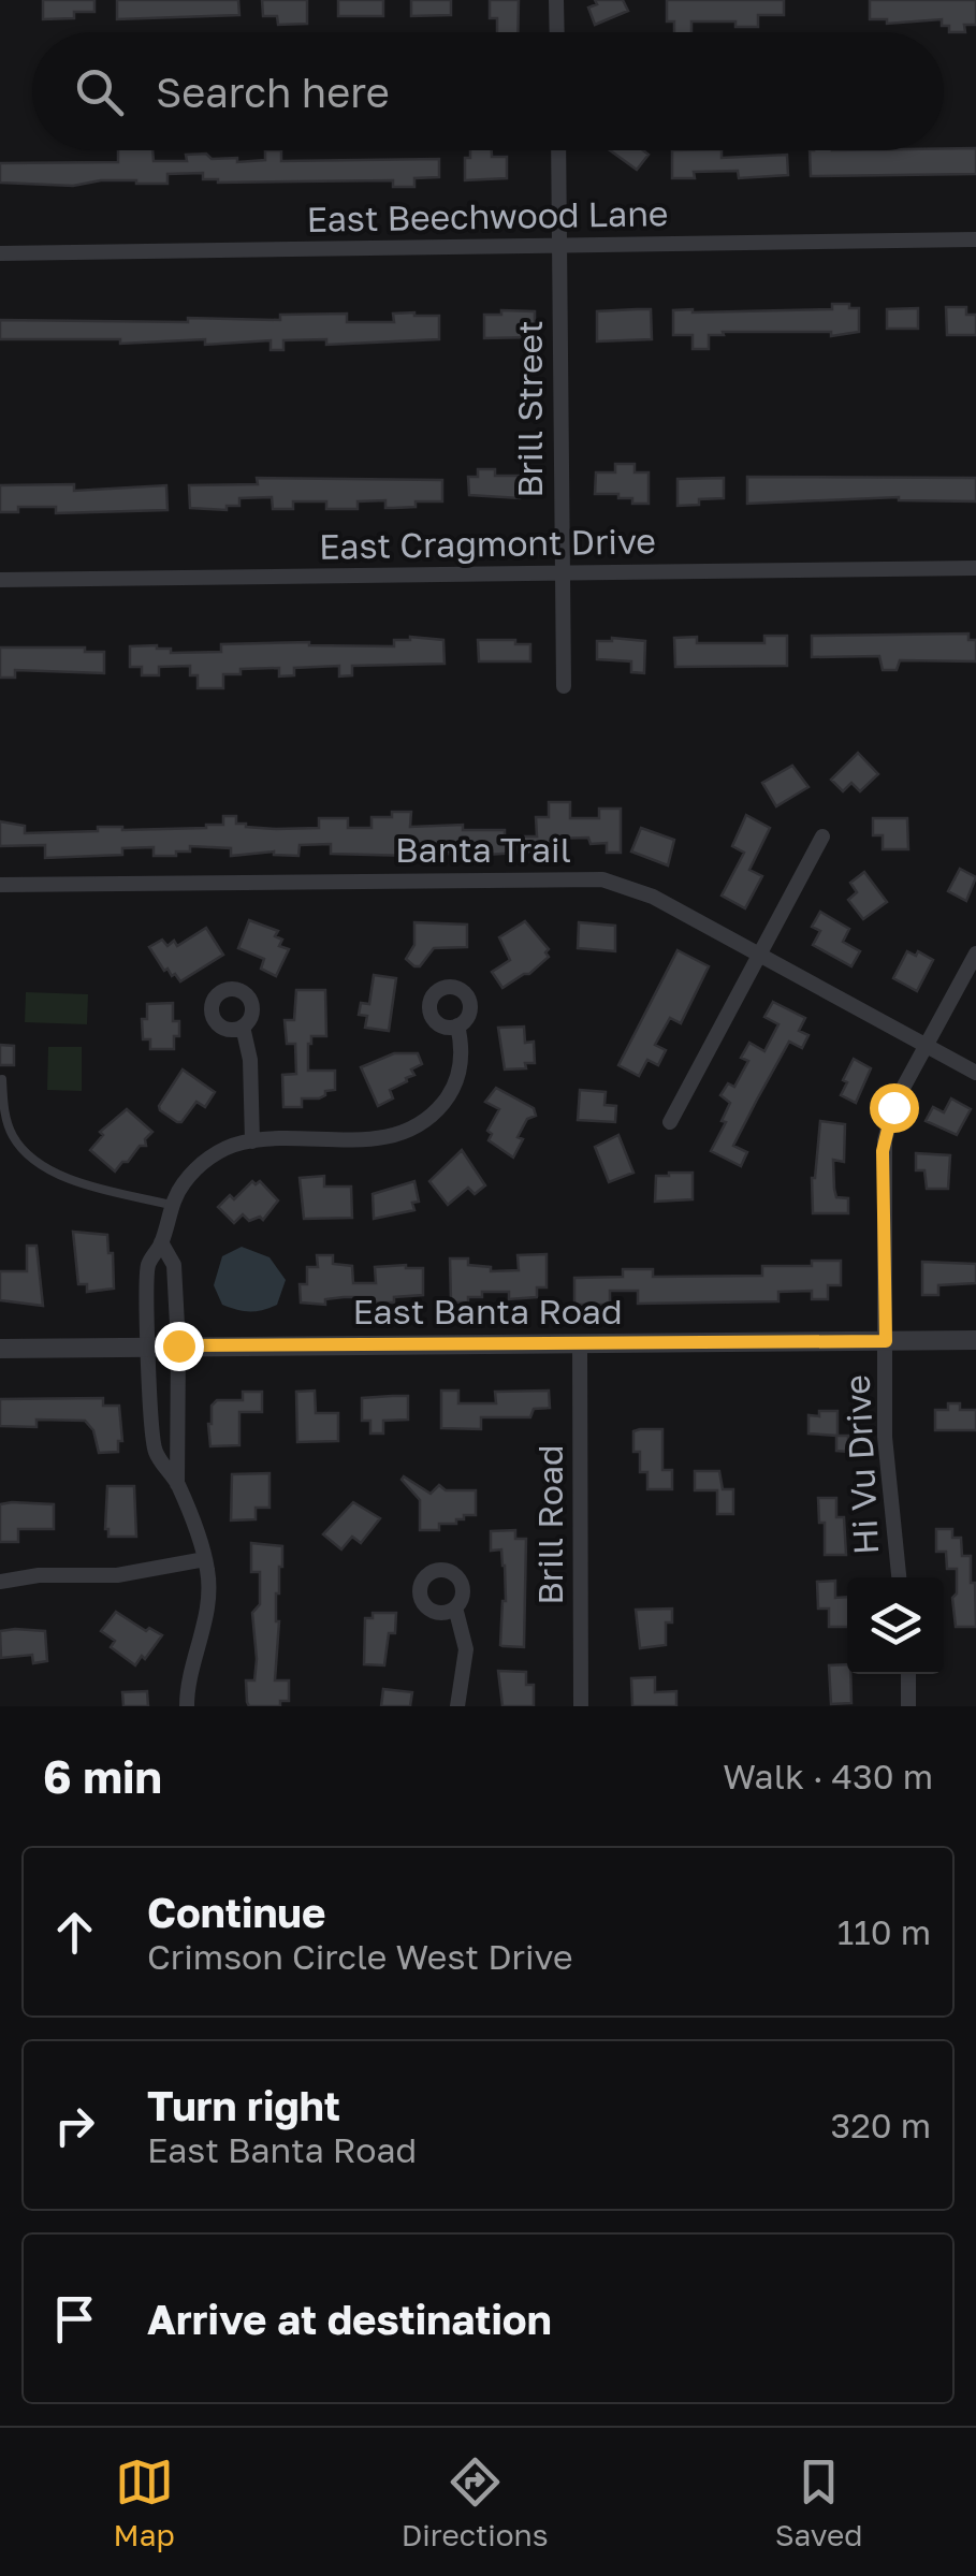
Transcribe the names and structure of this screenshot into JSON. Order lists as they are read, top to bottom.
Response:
{
  "streets": {
    "street": [
      "East Beechwood Lane",
      "Brill Street",
      "East Cragmont Drive",
      "Banta Trail",
      "East Banta Road",
      "Hi Vu Drive",
      "Brill Road"
    ]
  },
  "crossings": [
    ["East Beechwood Lane", "Brill Street"],
    ["Brill Street", "East Cragmont Drive"],
    ["Banta Trail", "Hi Vu Drive"],
    ["East Banta Road", "Hi Vu Drive"],
    ["East Banta Road", "Brill Road"]
  ],
  "page": {
    "search": "Search here",
    "heading": ["6 min", "Walk · 430 m"],
    "list": [
      ["Continue", "Crimson Circle West Drive", "110 m"],
      ["Turn right", "East Banta Road", "320 m"],
      "Arrive at destination"
    ],
    "nav": ["Map", "Directions", "Saved"]
  }
}
